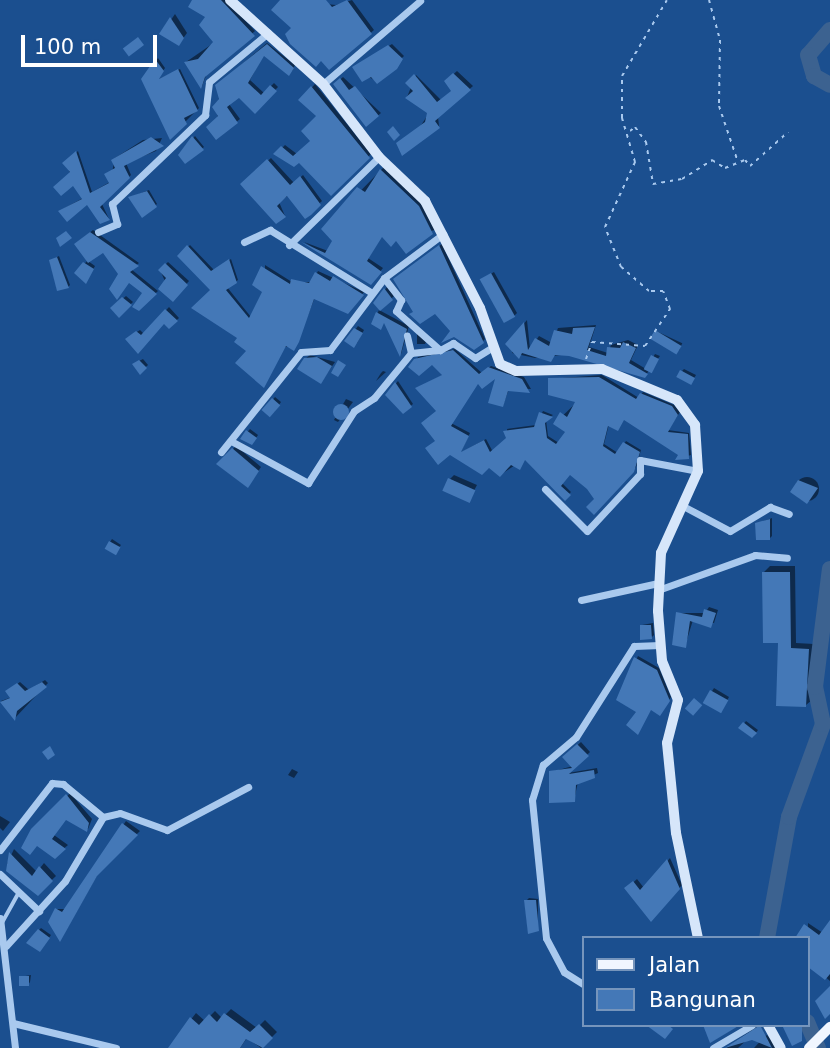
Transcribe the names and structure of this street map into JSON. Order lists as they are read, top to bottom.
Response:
{
  "legend": ["Jalan", "Bangunan"],
  "scale_bar": "100 m"
}
